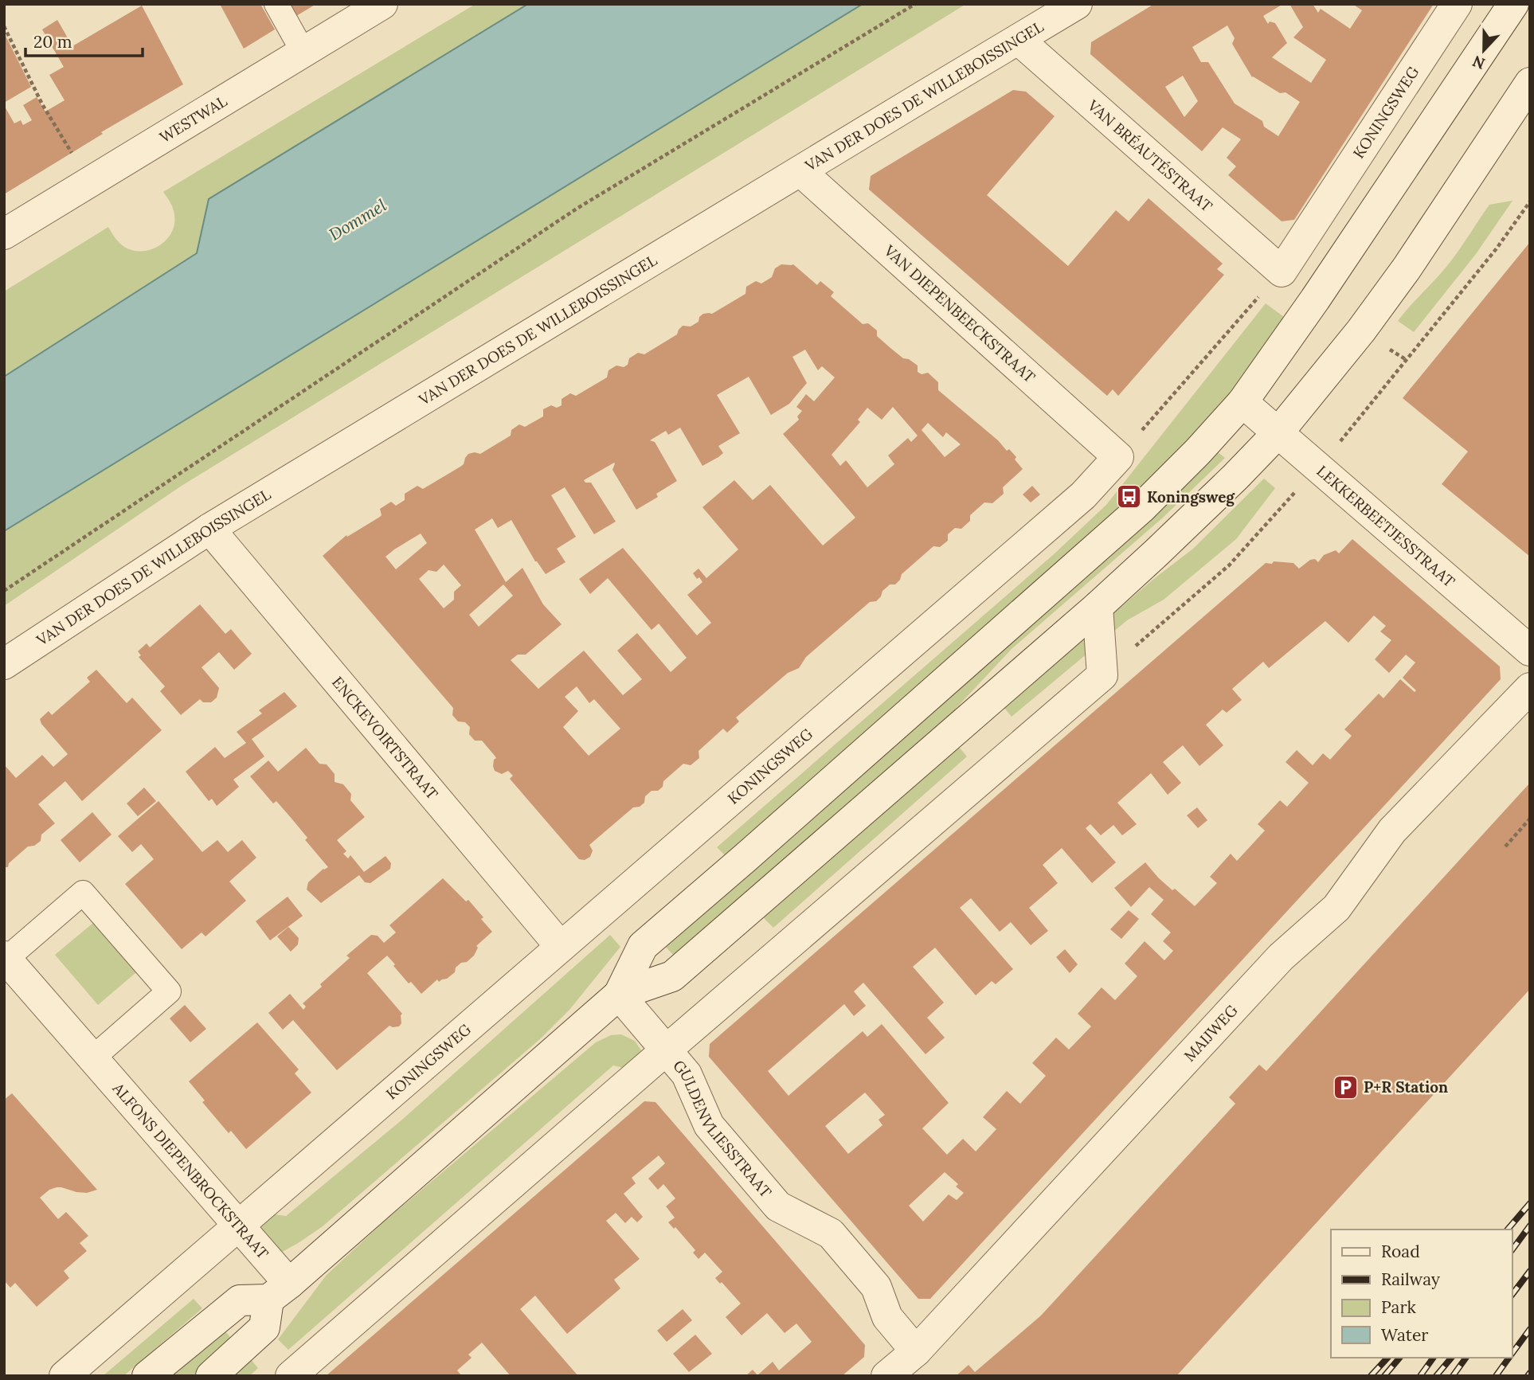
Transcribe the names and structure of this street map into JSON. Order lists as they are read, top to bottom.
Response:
{
  "streets": {
    "street": [
      "VAN DER DOES DE WILLEBOISSINGEL",
      "KONINGSWEG",
      "WESTWAL",
      "VAN BRÉAUTÉSTRAAT",
      "VAN DIEPENBEECKSTRAAT",
      "LEKKERBEETJESSTRAAT",
      "ENCKEVOIRTSTRAAT",
      "MAIJWEG",
      "GULDENVLIESSTRAAT",
      "ALFONS DIEPENBROCKSTRAAT"
    ]
  },
  "crossings": [
    ["VAN DER DOES DE WILLEBOISSINGEL", "VAN BRÉAUTÉSTRAAT"],
    ["VAN DER DOES DE WILLEBOISSINGEL", "VAN DIEPENBEECKSTRAAT"],
    ["VAN DER DOES DE WILLEBOISSINGEL", "ENCKEVOIRTSTRAAT"],
    ["KONINGSWEG", "VAN BRÉAUTÉSTRAAT"],
    ["KONINGSWEG", "VAN DIEPENBEECKSTRAAT"],
    ["KONINGSWEG", "ENCKEVOIRTSTRAAT"],
    ["KONINGSWEG", "ALFONS DIEPENBROCKSTRAAT"],
    ["MAIJWEG", "GULDENVLIESSTRAAT"]
  ],
  "water": ["Dommel"],
  "places": {
    "bus stop": ["Koningsweg"],
    "parking": ["P+R Station"]
  },
  "legend": [
    "Road",
    "Railway",
    "Park",
    "Water"
  ],
  "scale_bar": "20 m",
  "north": "bottom"
}
